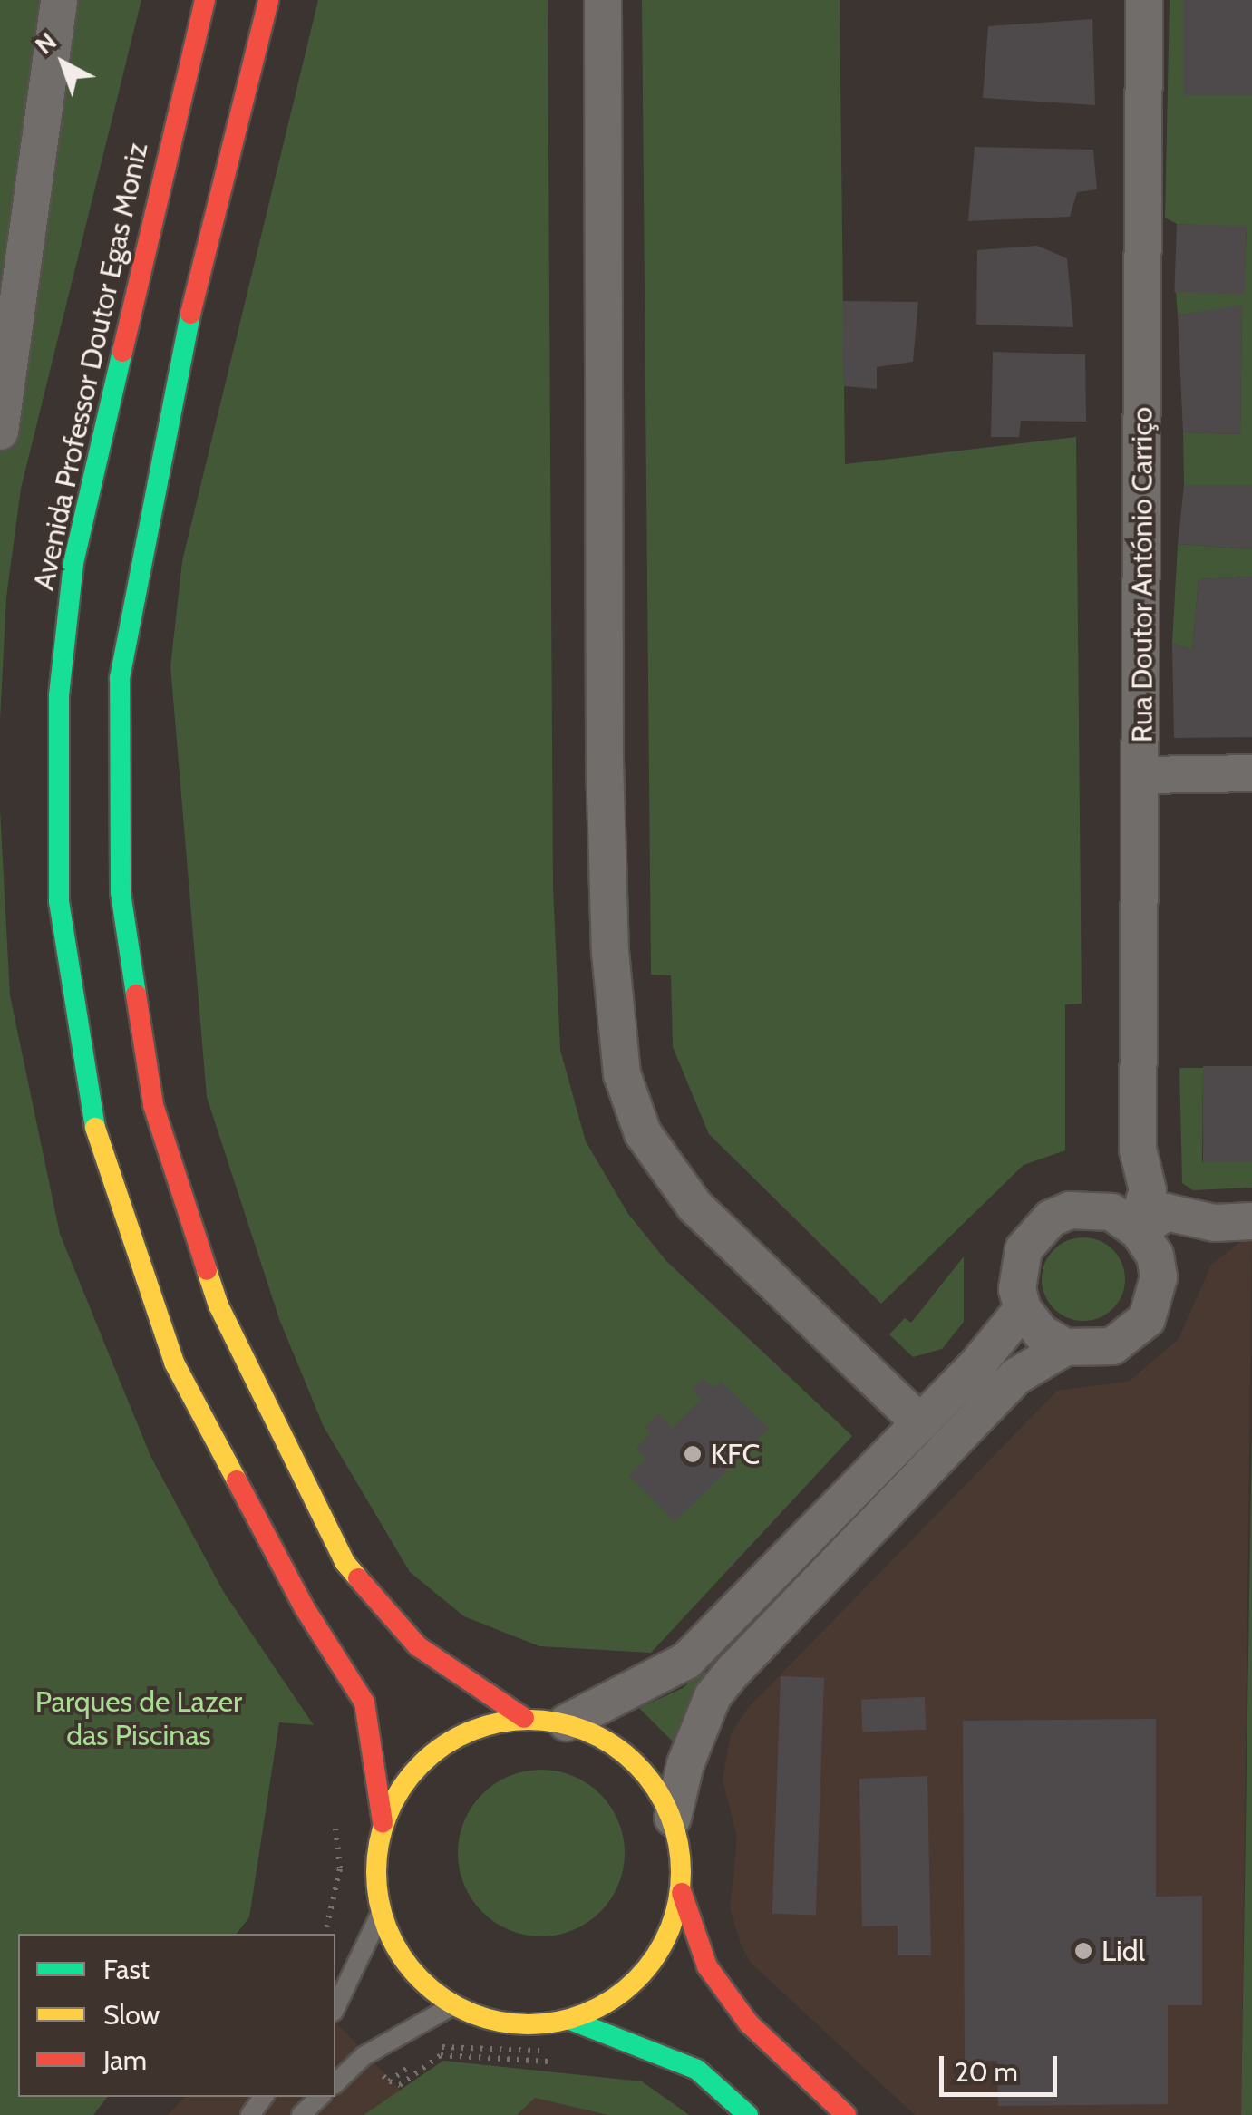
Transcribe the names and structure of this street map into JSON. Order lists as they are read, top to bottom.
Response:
{
  "streets": {
    "main road": ["Avenida Professor Doutor Egas Moniz"],
    "street": ["Rua Doutor António Carriço"]
  },
  "parks": ["Parques de Lazer das Piscinas"],
  "places": ["KFC", "Lidl"],
  "legend": ["Fast", "Slow", "Jam"],
  "scale_bar": "20 m",
  "north": "top left"
}
